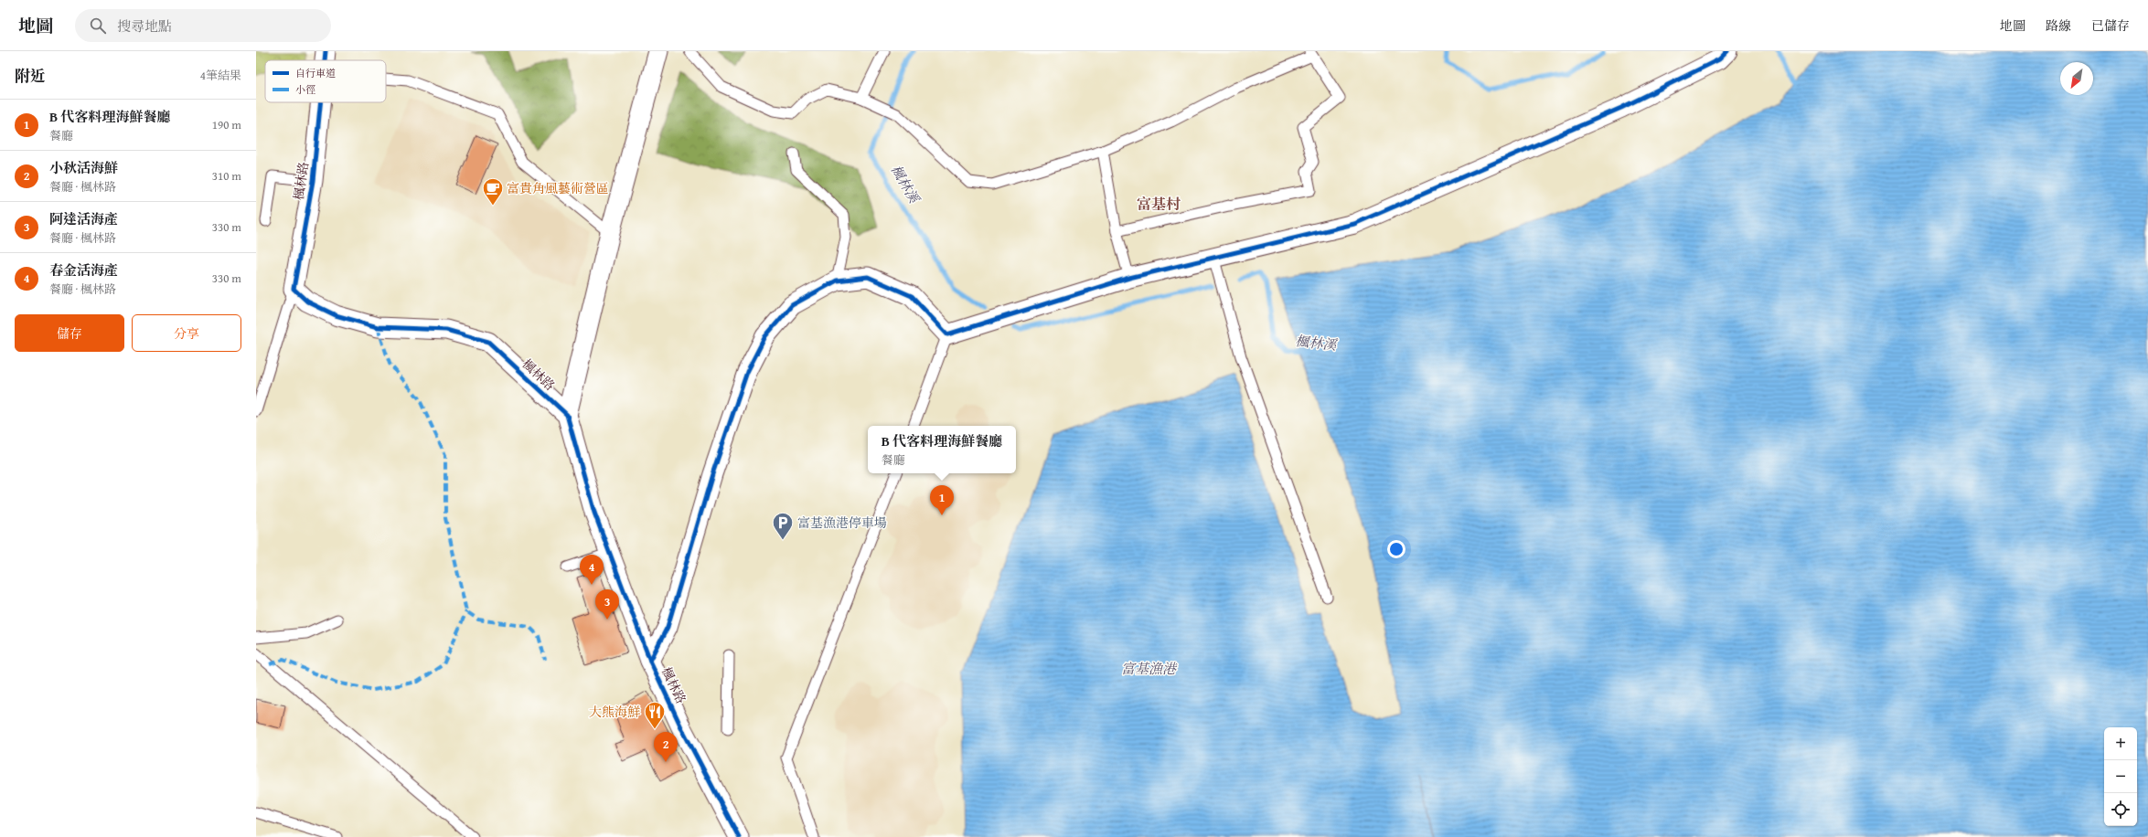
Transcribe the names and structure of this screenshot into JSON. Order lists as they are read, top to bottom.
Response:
{
  "streets": {
    "street": ["楓林路"]
  },
  "districts": ["富基村"],
  "water": ["楓林溪", "富基漁港"],
  "places": {
    "cafe": ["富貴角風藝術營區"],
    "parking": ["富基漁港停車場"],
    "restaurant": ["大熊海鮮"]
  },
  "legend": ["自行車道", "小徑"],
  "north": "bottom left",
  "page": {
    "header": "地圖",
    "search": "搜尋地點",
    "nav": ["地圖", "路線", "已儲存"],
    "heading": ["附近", "4筆結果"],
    "list": [
      {
        "mark": "1",
        "name": "B 代客料理海鮮餐廳",
        "note": "餐廳",
        "value": "190 m"
      },
      {
        "mark": "2",
        "name": "小秋活海鮮",
        "note": "餐廳 · 楓林路",
        "value": "310 m"
      },
      {
        "mark": "3",
        "name": "阿達活海產",
        "note": "餐廳 · 楓林路",
        "value": "330 m"
      },
      {
        "mark": "4",
        "name": "春金活海產",
        "note": "餐廳 · 楓林路",
        "value": "330 m"
      }
    ],
    "buttons": ["儲存", "分享"],
    "popup": ["B 代客料理海鮮餐廳", "餐廳"],
    "pins": [
      "1",
      "4",
      "3",
      "2"
    ],
    "map_buttons": ["+", "−"]
  }
}
